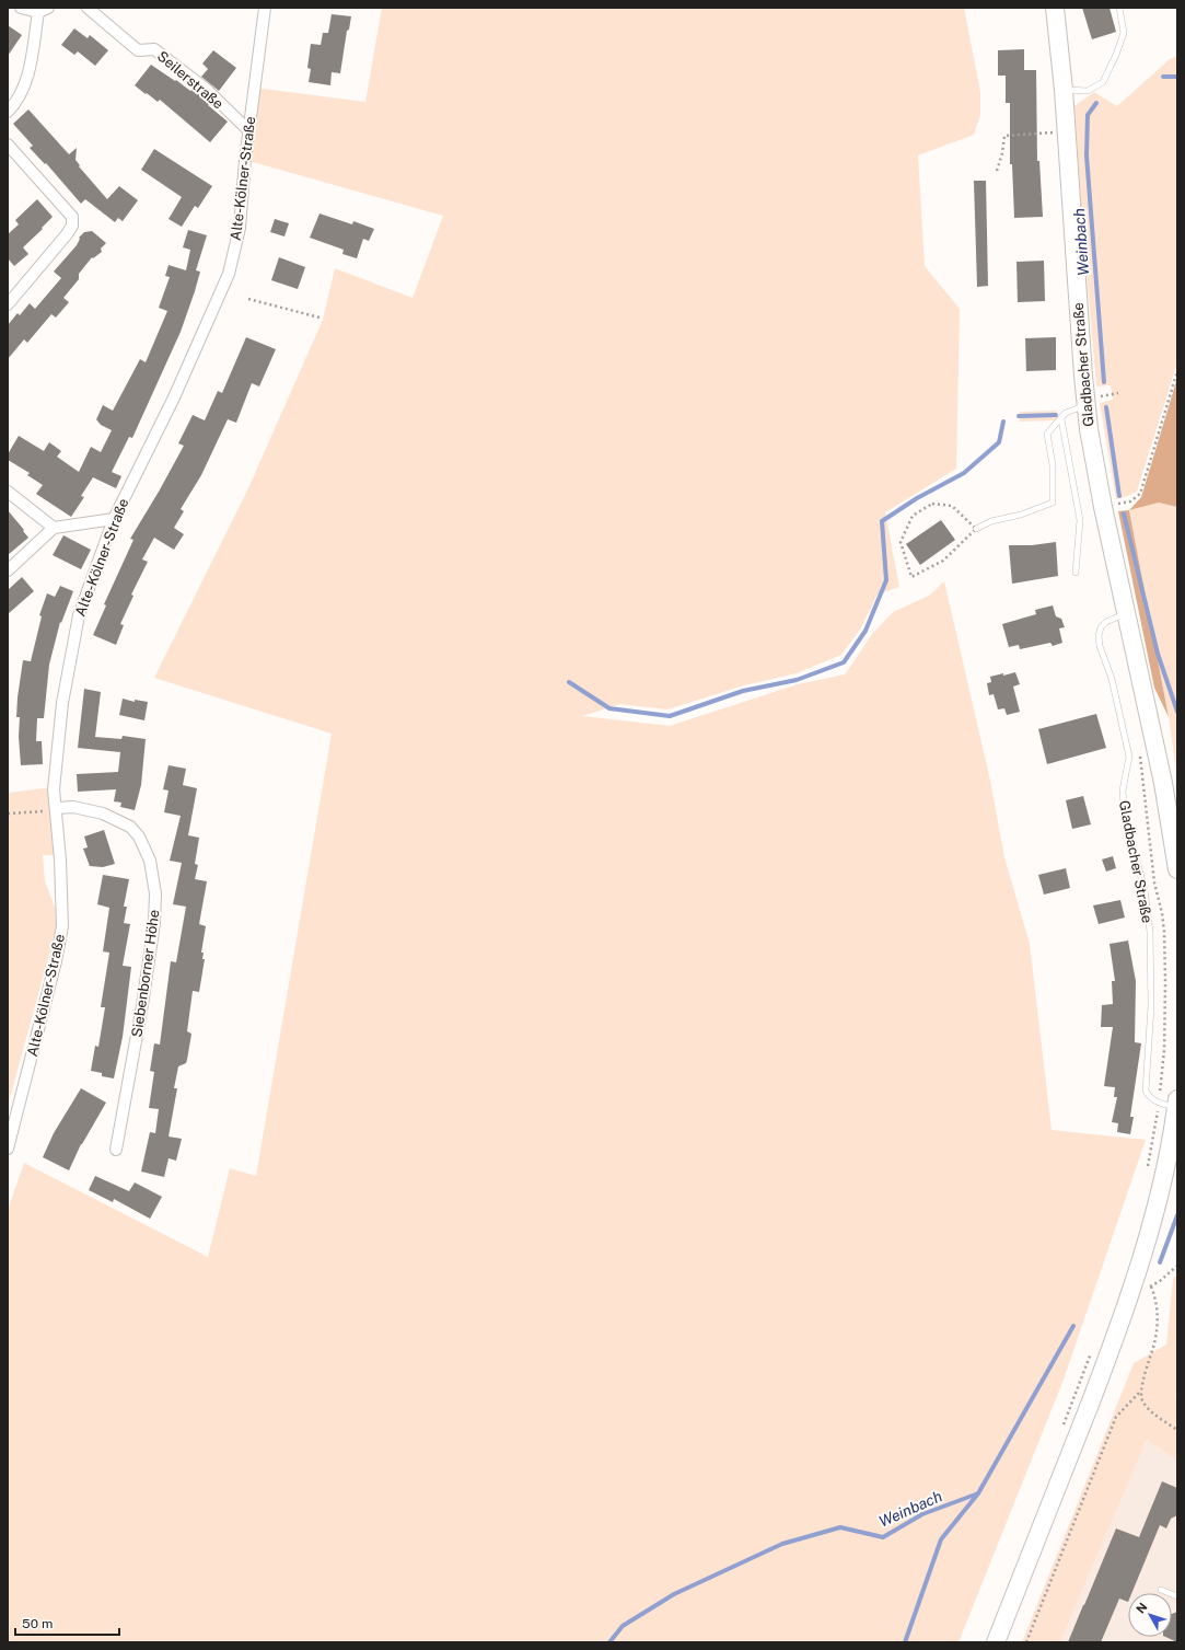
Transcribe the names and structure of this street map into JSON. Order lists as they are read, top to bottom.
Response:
{
  "streets": {
    "main road": ["Gladbacher Straße"],
    "street": ["Seilerstraße", "Alte-Kölner-Straße", "Siebenborner Höhe"]
  },
  "crossings": [
    ["Seilerstraße", "Alte-Kölner-Straße"],
    ["Alte-Kölner-Straße", "Siebenborner Höhe"]
  ],
  "water": ["Weinbach"],
  "scale_bar": "50 m",
  "north": "top left"
}
